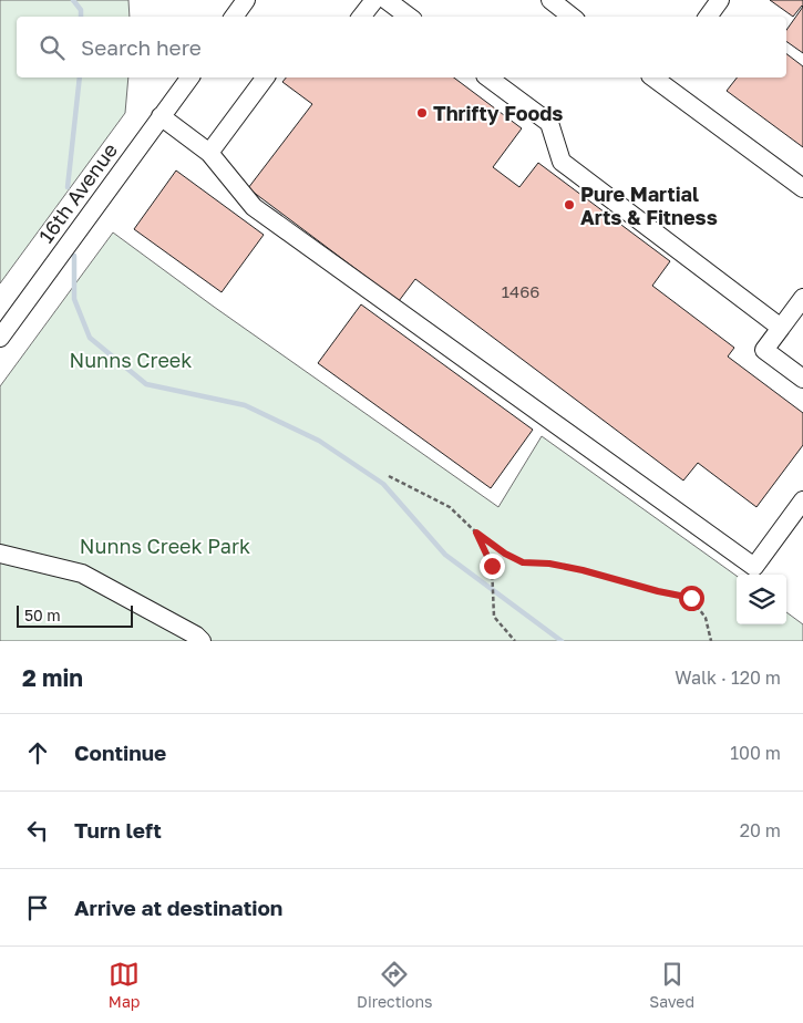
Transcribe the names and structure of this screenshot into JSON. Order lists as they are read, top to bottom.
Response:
{
  "streets": {
    "street": ["16th Avenue"]
  },
  "parks": ["Nunns Creek", "Nunns Creek Park"],
  "places": ["Thrifty Foods", "Pure Martial Arts & Fitness"],
  "house_numbers": ["1466"],
  "scale_bar": "50 m",
  "page": {
    "search": "Search here",
    "scale": "50 m",
    "heading": ["2 min", "Walk · 120 m"],
    "list": [
      ["Continue", "100 m"],
      ["Turn left", "20 m"],
      "Arrive at destination"
    ],
    "nav": ["Map", "Directions", "Saved"]
  }
}
